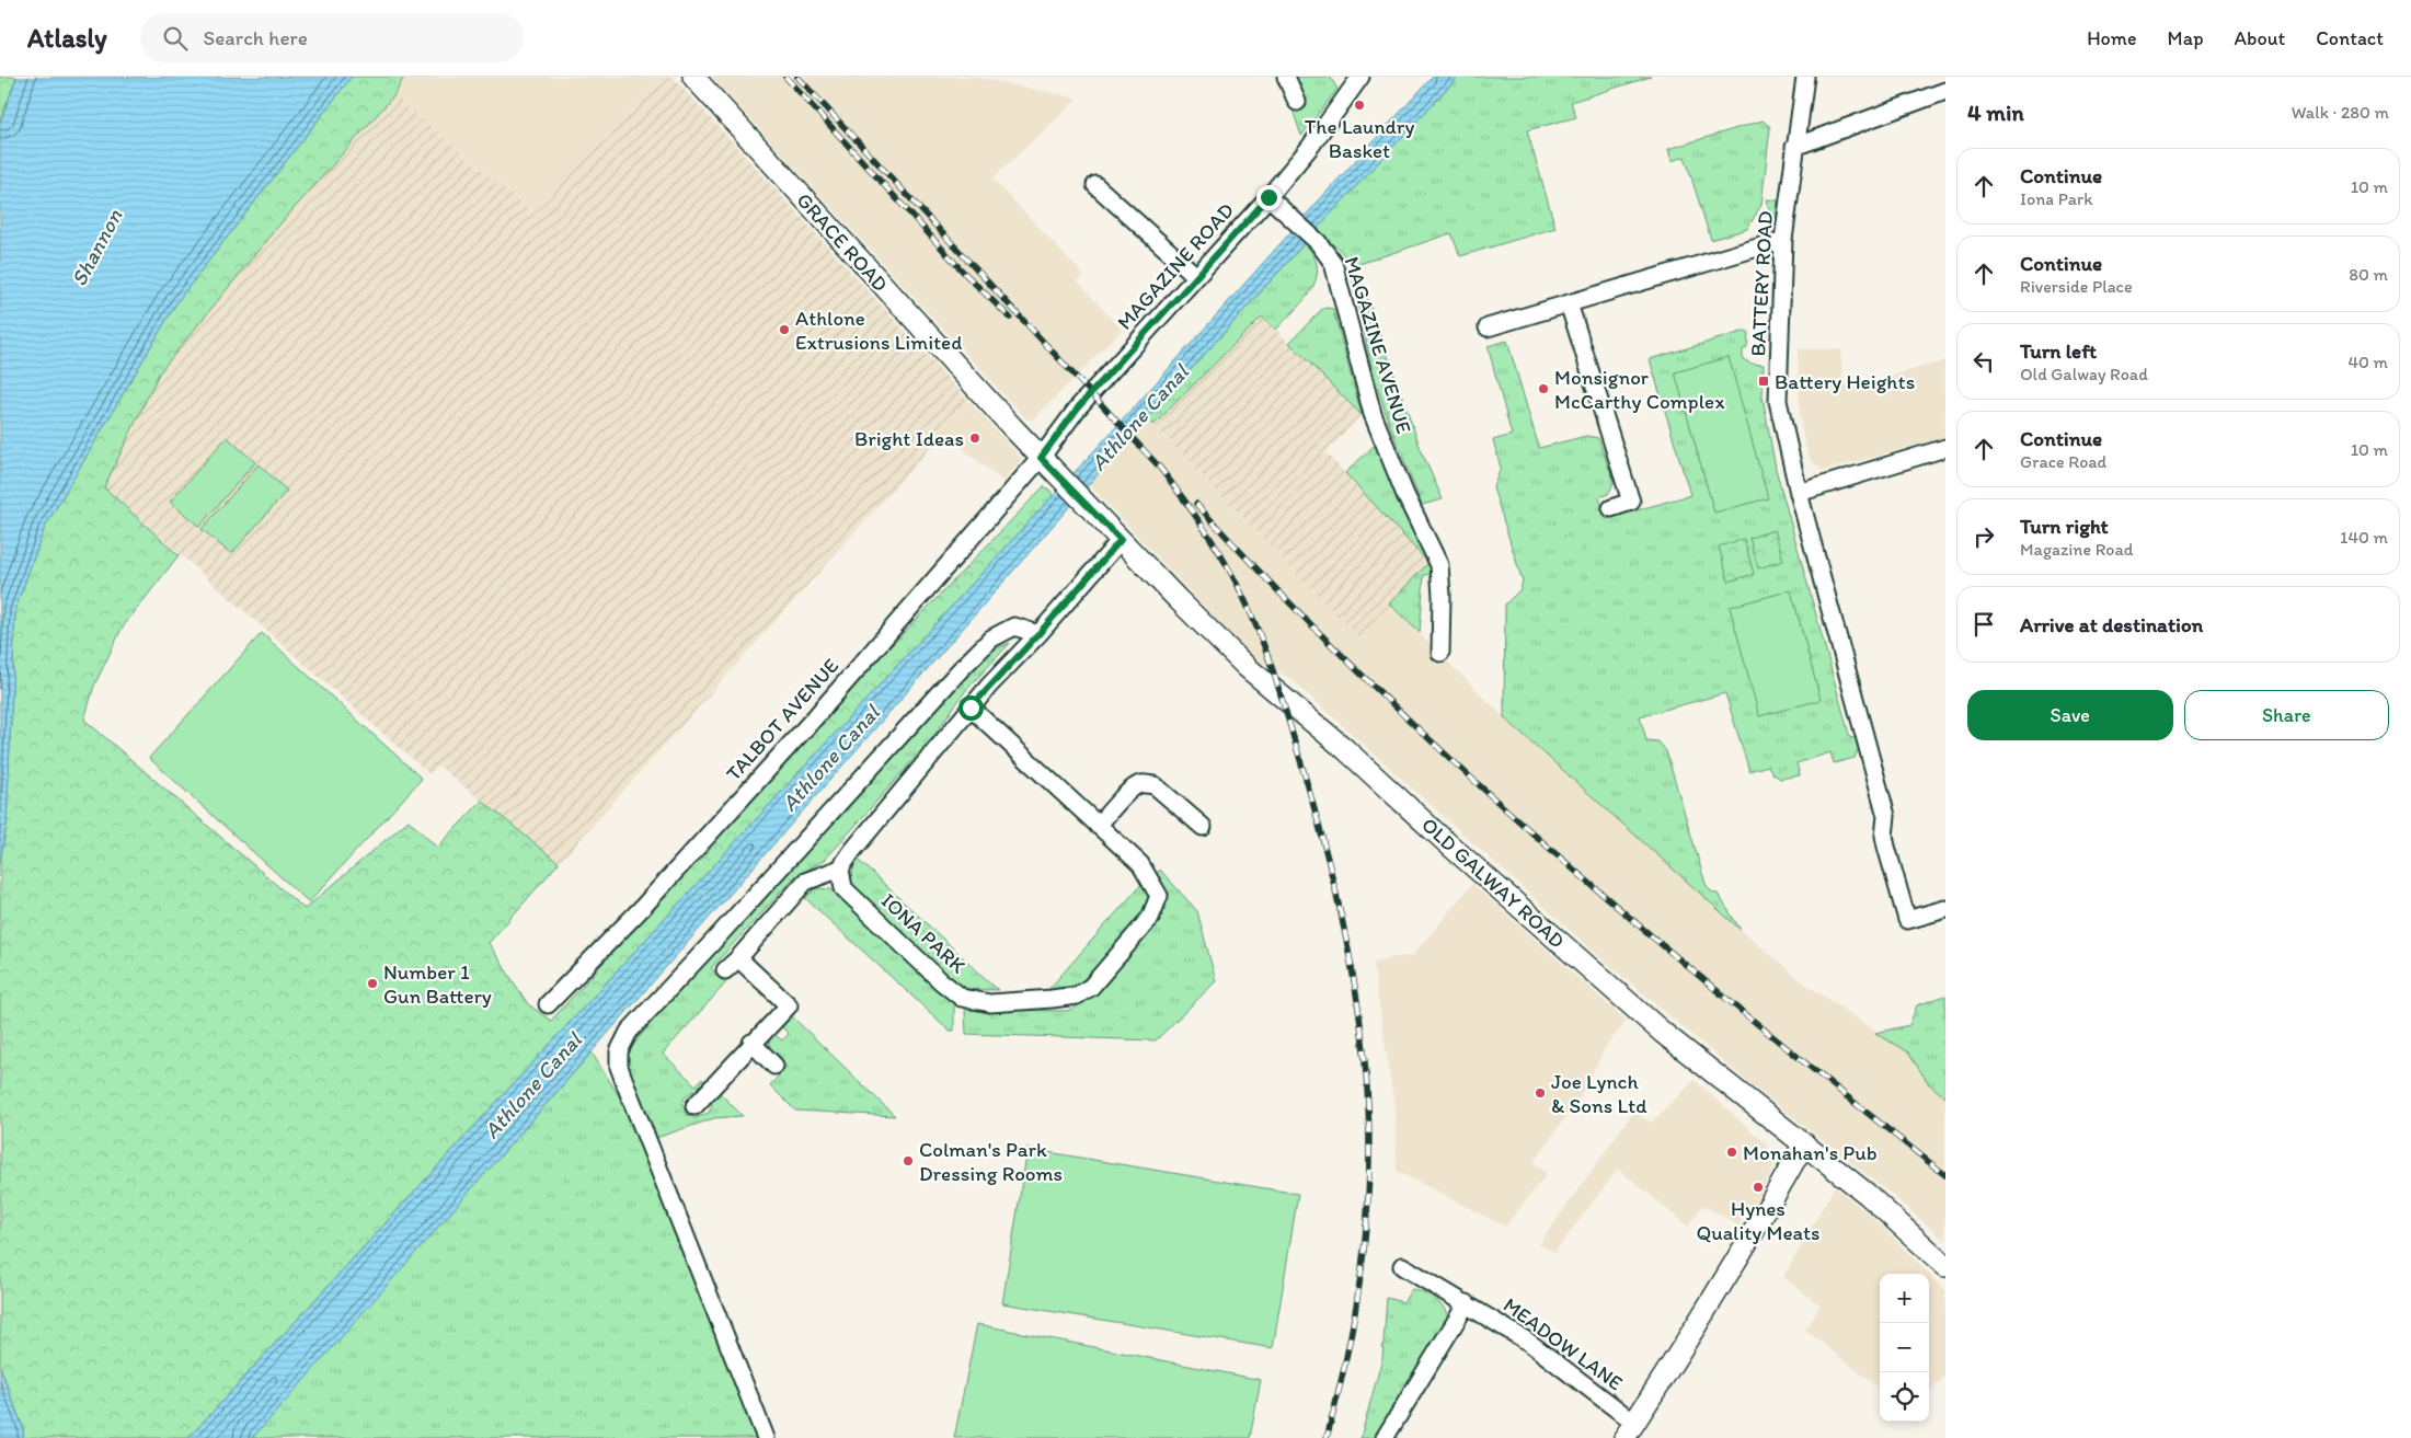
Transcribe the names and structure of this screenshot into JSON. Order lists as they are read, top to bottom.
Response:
{
  "streets": {
    "main road": ["GRACE ROAD", "OLD GALWAY ROAD"],
    "street": [
      "MAGAZINE ROAD",
      "BATTERY ROAD",
      "MAGAZINE AVENUE",
      "TALBOT AVENUE",
      "IONA PARK",
      "MEADOW LANE"
    ]
  },
  "crossings": [
    ["GRACE ROAD", "MAGAZINE ROAD"],
    ["GRACE ROAD", "TALBOT AVENUE"],
    ["GRACE ROAD", "OLD GALWAY ROAD"],
    ["MAGAZINE ROAD", "MAGAZINE AVENUE"],
    ["MAGAZINE ROAD", "TALBOT AVENUE"]
  ],
  "water": ["Shannon", "Athlone Canal"],
  "places": {
    "other": [
      "The Laundry Basket",
      "Athlone Extrusions Limited",
      "Monsignor McCarthy Complex",
      "Bright Ideas",
      "Number 1 Gun Battery",
      "Joe Lynch & Sons Ltd",
      "Monahan's Pub",
      "Colman's Park Dressing Rooms",
      "Hynes Quality Meats"
    ],
    "transit": ["Battery Heights"]
  },
  "page": {
    "header": "Atlasly",
    "search": "Search here",
    "nav": [
      "Home",
      "Map",
      "About",
      "Contact"
    ],
    "heading": ["4 min", "Walk · 280 m"],
    "list": [
      ["Continue", "Iona Park", "10 m"],
      ["Continue", "Riverside Place", "80 m"],
      ["Turn left", "Old Galway Road", "40 m"],
      ["Continue", "Grace Road", "10 m"],
      ["Turn right", "Magazine Road", "140 m"],
      "Arrive at destination"
    ],
    "buttons": ["Save", "Share"],
    "map_buttons": ["+", "−"]
  }
}
